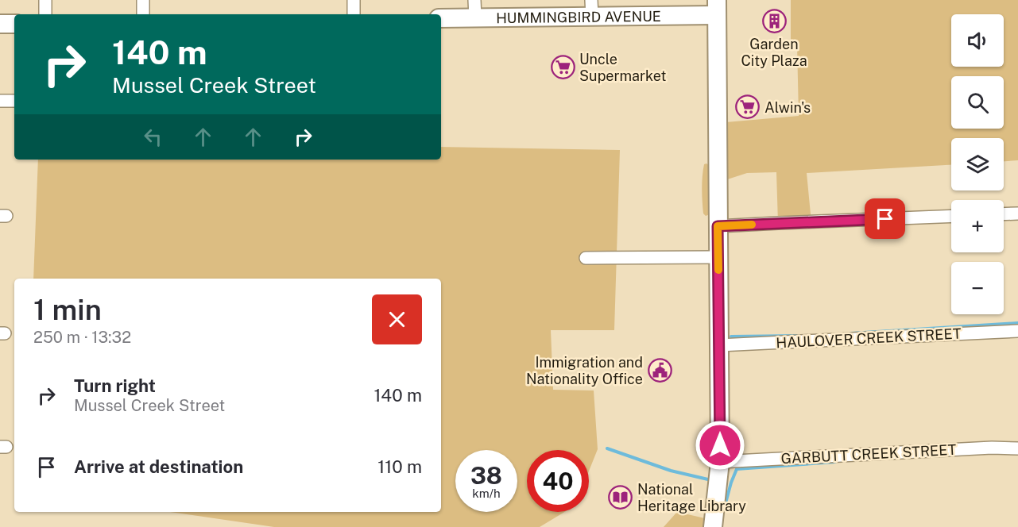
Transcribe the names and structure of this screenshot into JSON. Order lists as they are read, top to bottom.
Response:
{
  "streets": {
    "street": ["HUMMINGBIRD AVENUE", "HAULOVER CREEK STREET", "GARBUTT CREEK STREET"]
  },
  "places": {
    "building": ["Garden City Plaza"],
    "supermarket": ["Uncle Supermarket", "Alwin's"],
    "public building": ["Immigration and Nationality Office"],
    "library": ["National Heritage Library"]
  },
  "page": {
    "map_buttons": ["+", "−"],
    "turn": ["140 m", "Mussel Creek Street"],
    "heading": ["1 min", "250 m · 13:32"],
    "list": [
      {
        "name": "Turn right",
        "note": "Mussel Creek Street",
        "value": "140 m"
      },
      {
        "name": "Arrive at destination",
        "value": "110 m"
      }
    ],
    "speed": "38 km/h",
    "limit": "40"
  }
}
